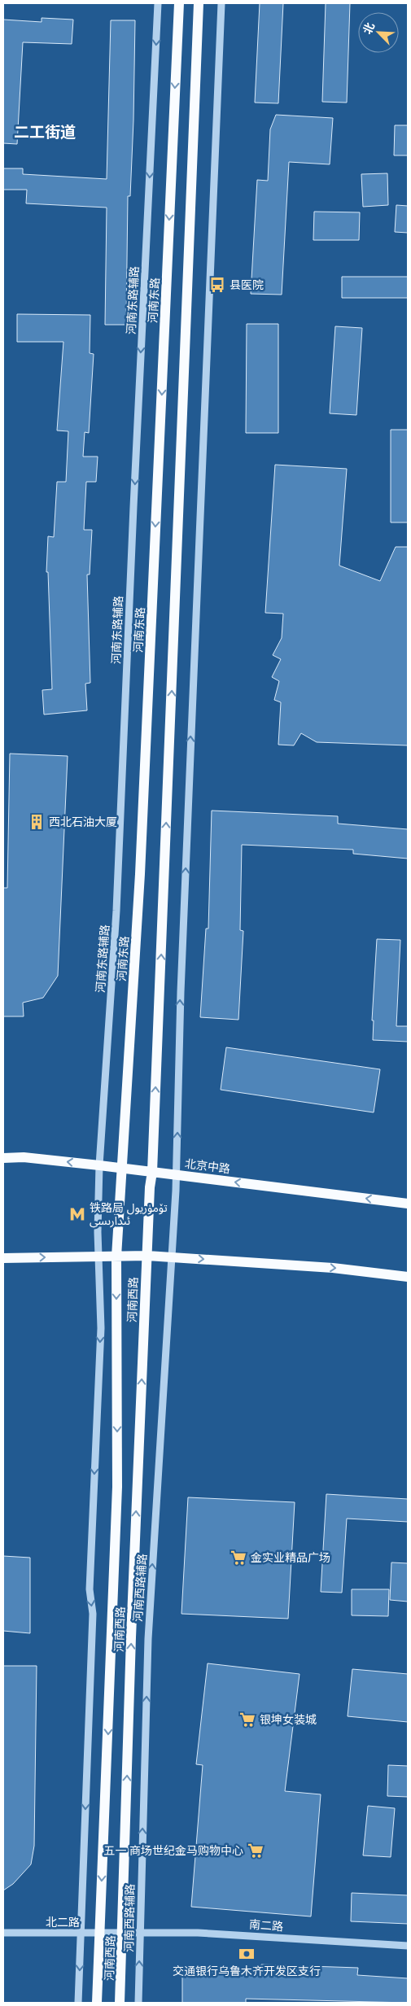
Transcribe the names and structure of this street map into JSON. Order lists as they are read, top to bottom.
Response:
{
  "streets": {
    "main road": ["河南东路", "北京中路", "河南西路"],
    "street": [
      "河南东路辅路",
      "河南西路辅路",
      "北二路",
      "南二路"
    ]
  },
  "crossings": [
    ["河南东路辅路", "北京中路"],
    ["河南东路", "北京中路"],
    ["河南东路", "河南西路"],
    ["北京中路", "河南西路辅路"],
    ["河南西路", "北二路"],
    ["河南西路", "南二路"],
    ["河南西路辅路", "南二路"],
    ["北二路", "南二路"]
  ],
  "one_way": ["河南东路辅路"],
  "districts": ["二工街道"],
  "places": {
    "bus stop": ["县医院"],
    "building": ["西北石油大厦"],
    "metro station": ["铁路局 تۆمۈريول ئىدارىسى"],
    "supermarket": ["金实业精品广场", "银坤女装城", "五一 商场世纪金马购物中心"],
    "bank": ["交通银行乌鲁木齐开发区支行"]
  },
  "north": "top left"
}
